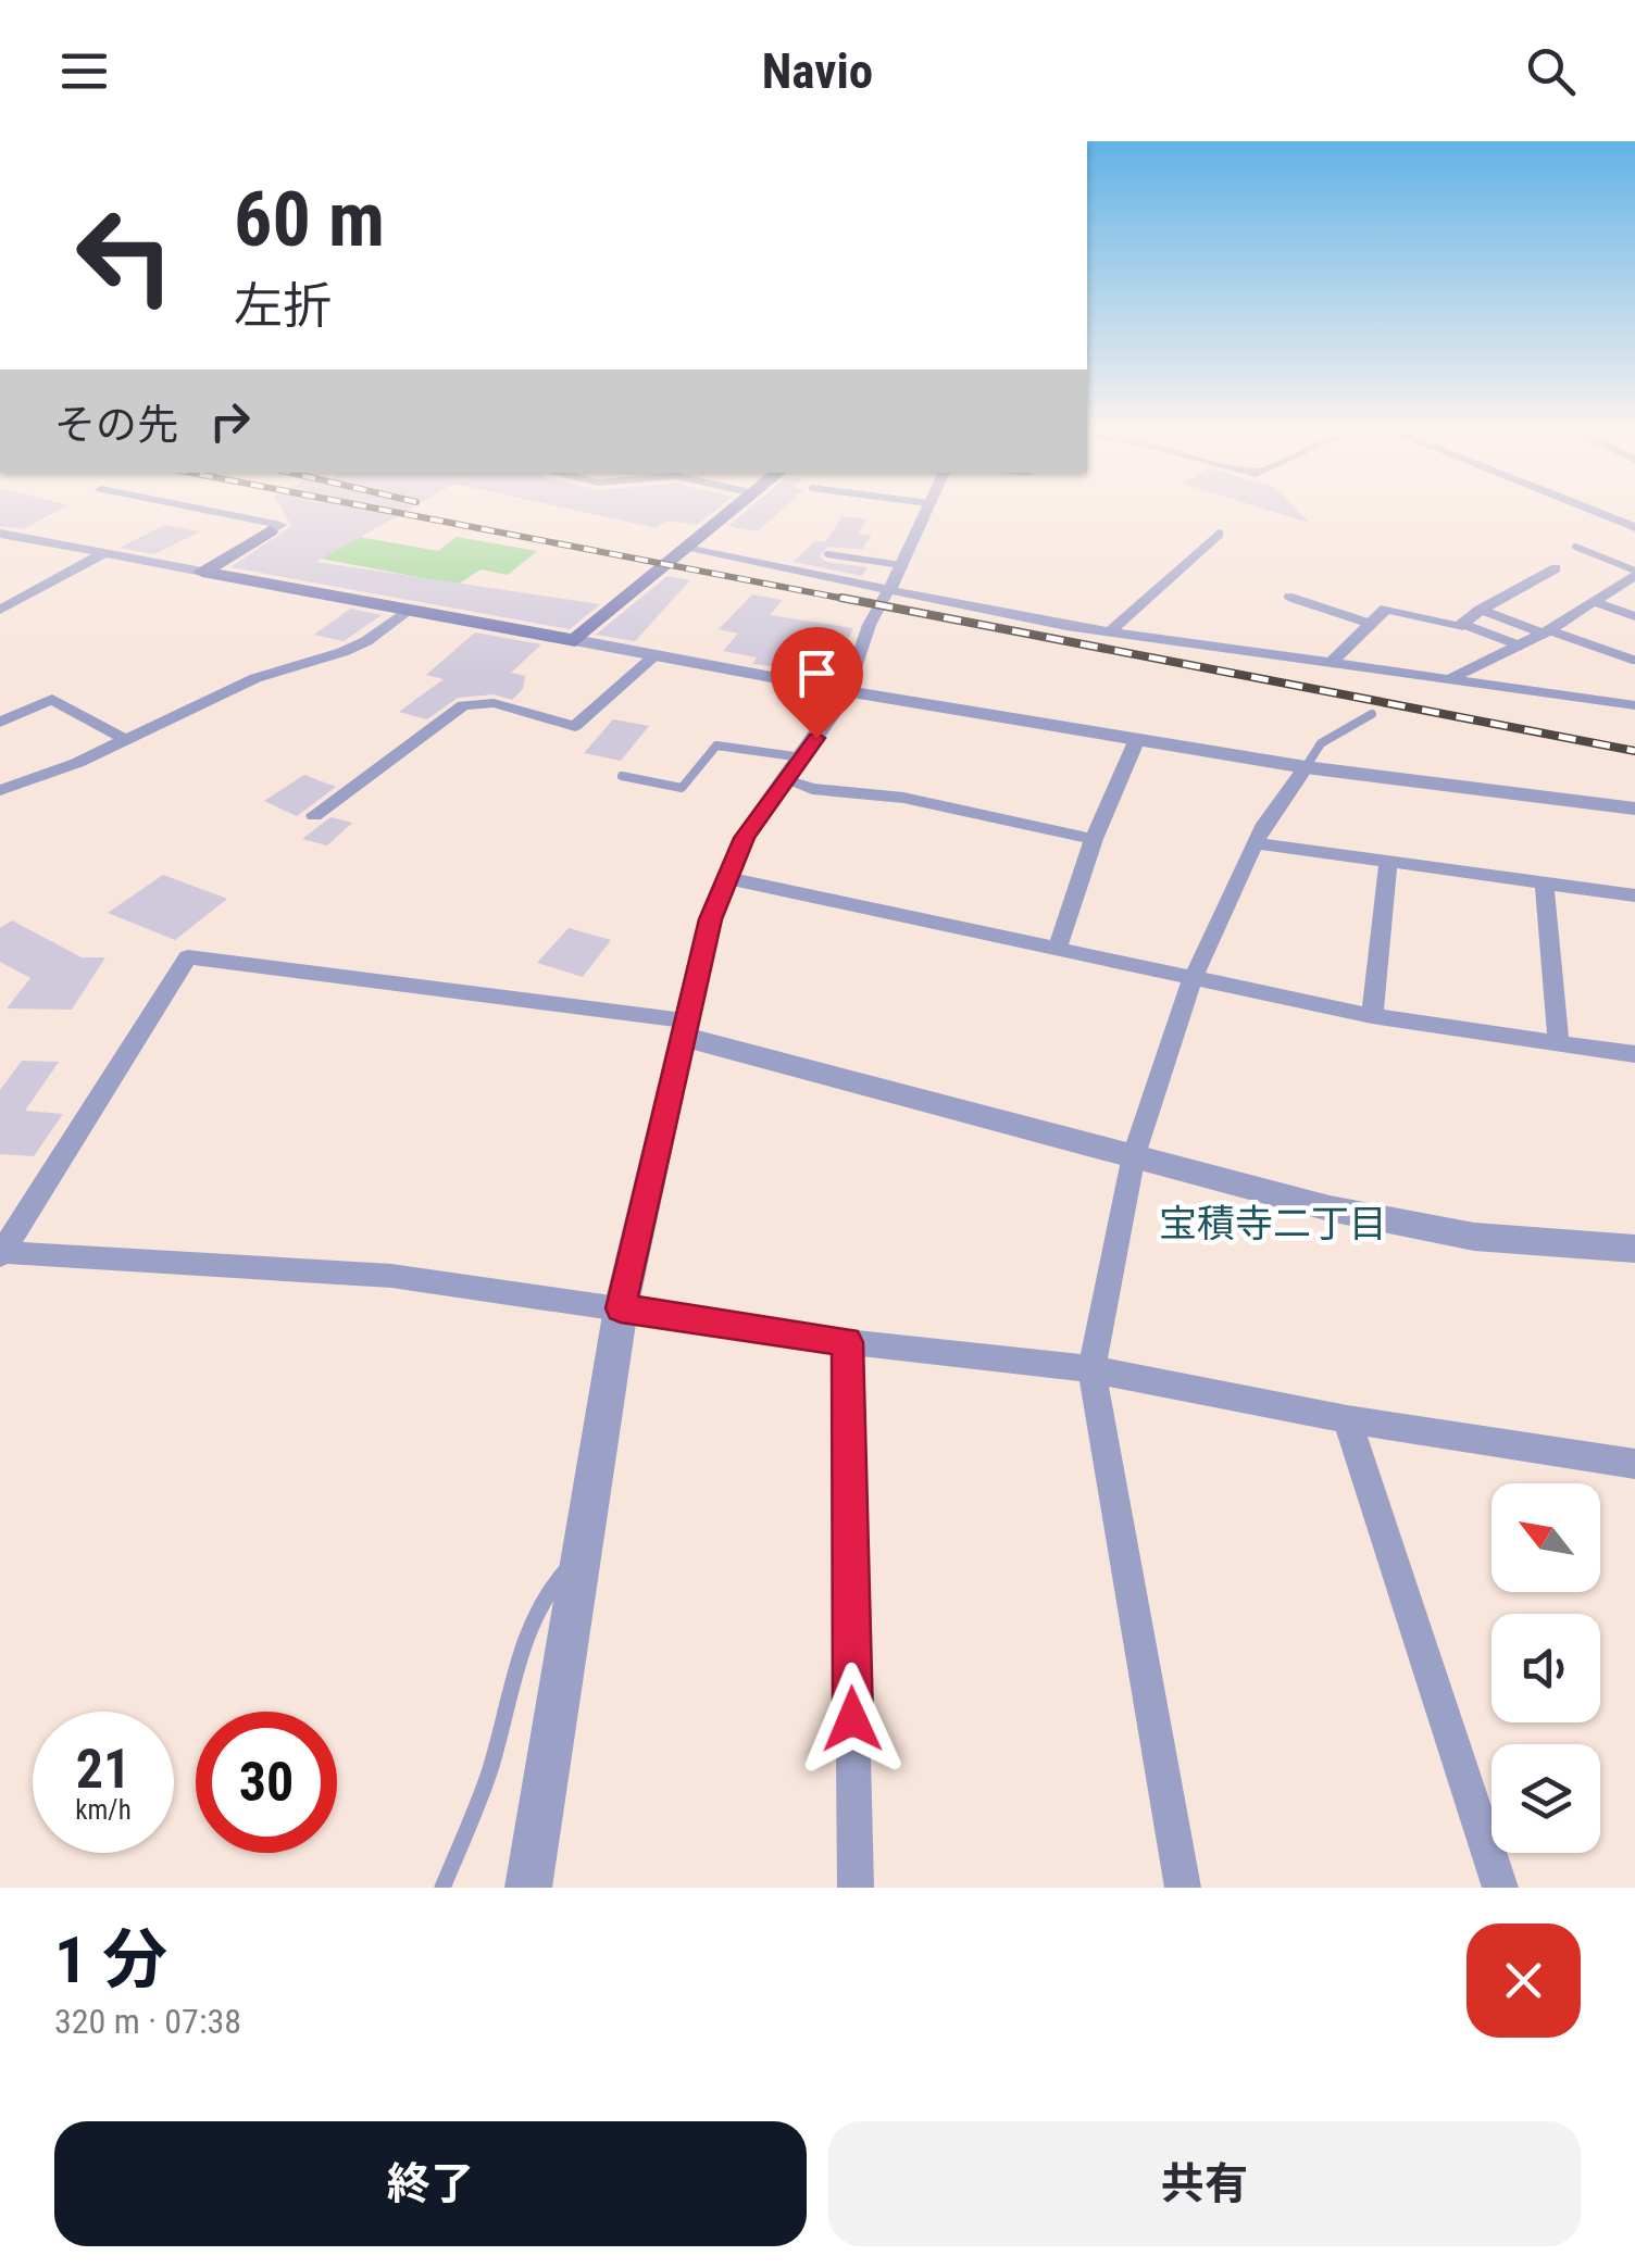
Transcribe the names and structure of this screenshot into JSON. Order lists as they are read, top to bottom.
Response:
{
  "districts": ["宝積寺二丁目"],
  "north": "top left",
  "page": {
    "header": "Navio",
    "turn": ["60 m", "左折"],
    "then": "その先",
    "speed": "21 km/h",
    "limit": "30",
    "heading": ["1 分", "320 m · 07:38"],
    "buttons": ["終了", "共有"]
  }
}
